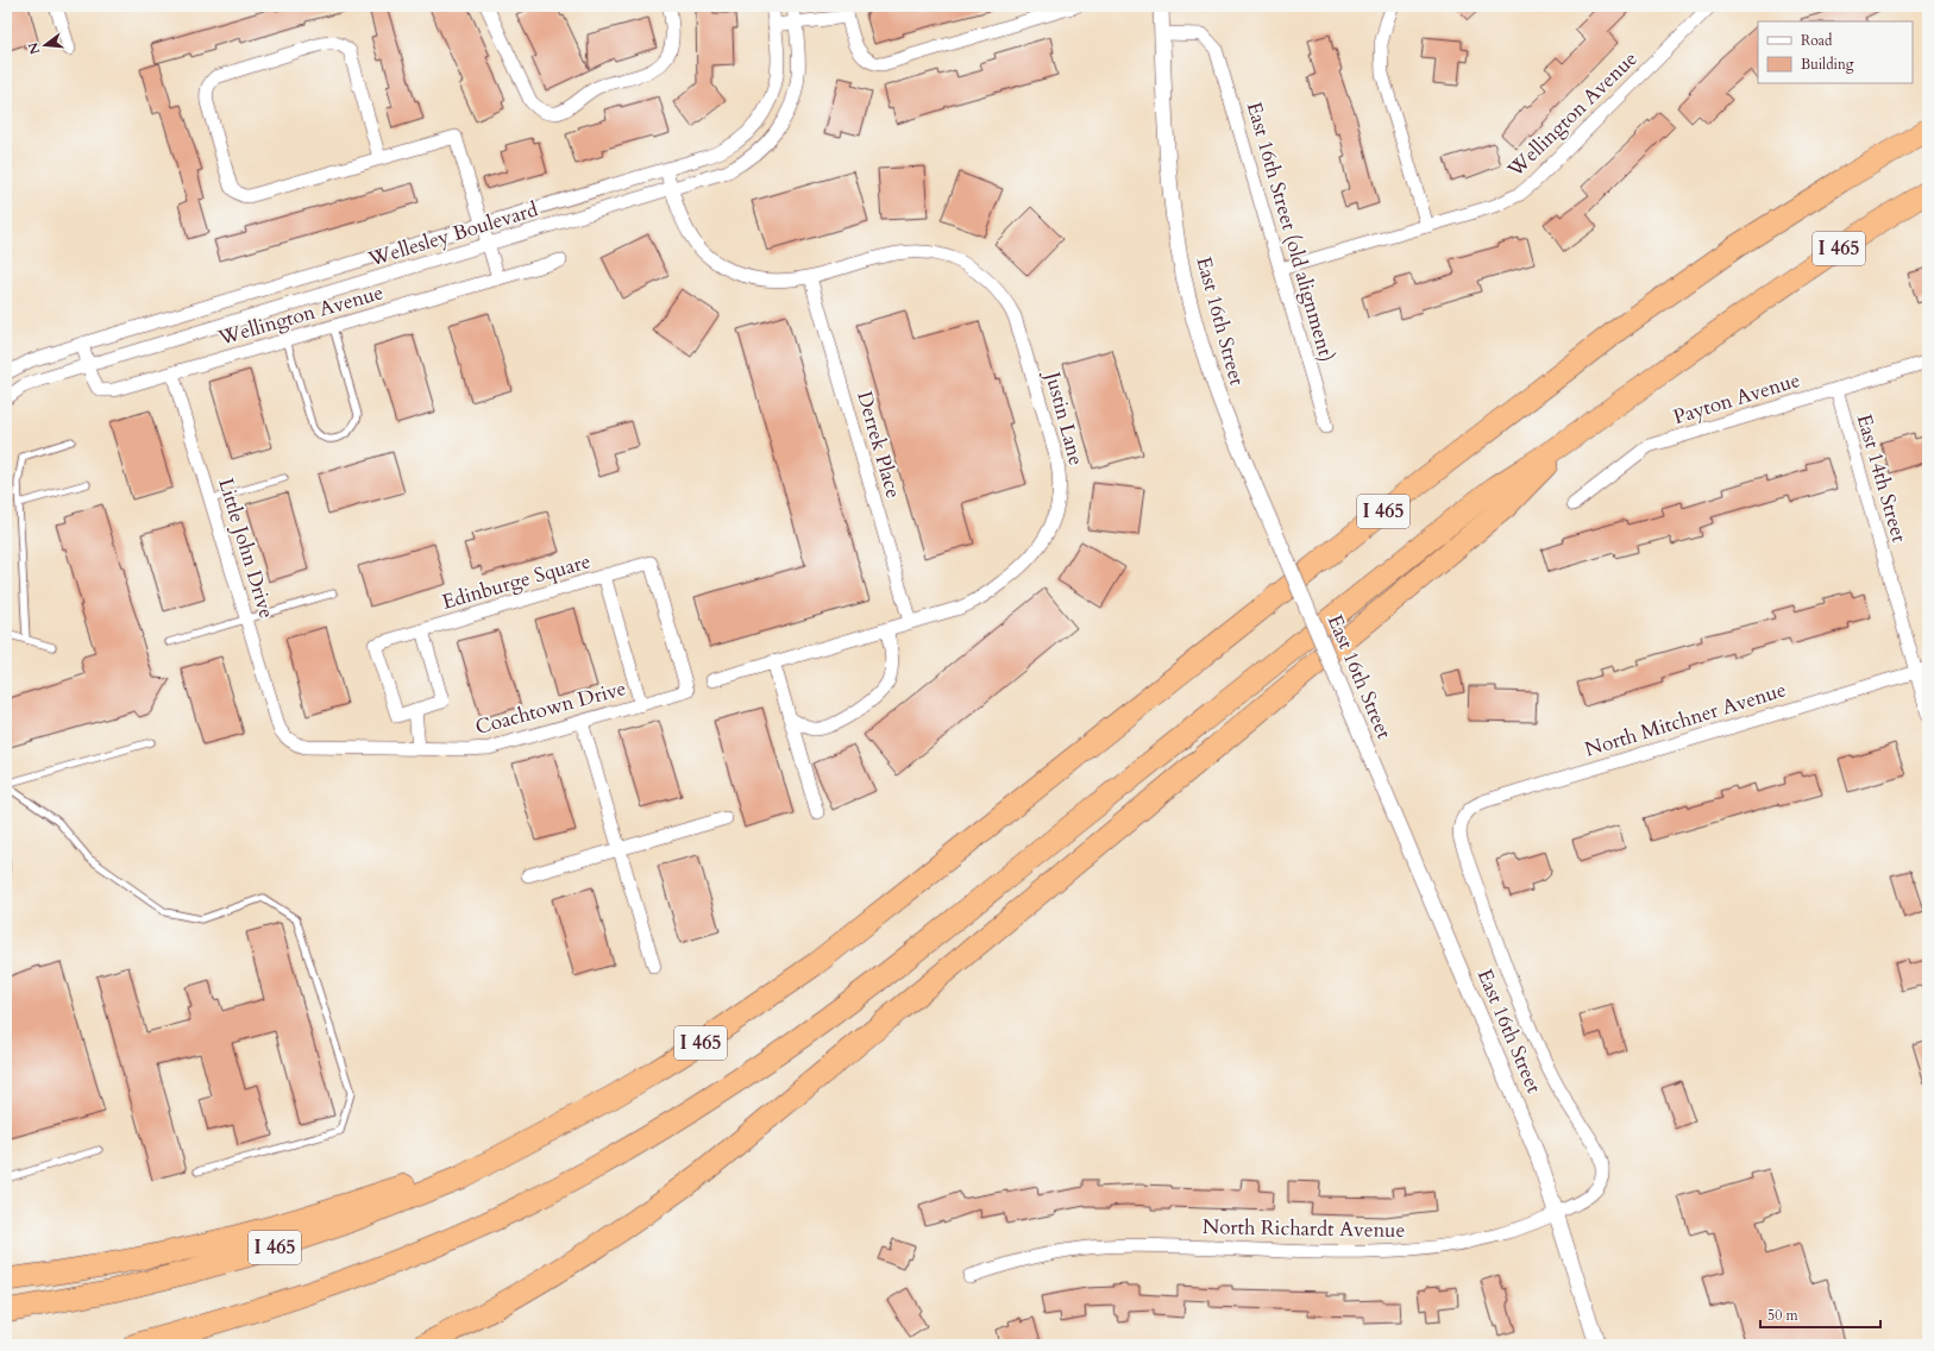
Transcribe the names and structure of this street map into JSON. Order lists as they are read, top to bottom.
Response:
{
  "streets": {
    "highway": ["I 465"],
    "street": [
      "Wellington Avenue",
      "East 16th Street (old alignment)",
      "Wellesley Boulevard",
      "East 16th Street",
      "Payton Avenue",
      "Justin Lane",
      "Derrek Place",
      "East 14th Street",
      "Little John Drive",
      "Edinburge Square",
      "Coachtown Drive",
      "North Mitchner Avenue",
      "North Richardt Avenue"
    ]
  },
  "crossings": [
    ["Wellington Avenue", "East 16th Street (old alignment)"],
    ["Wellington Avenue", "Wellesley Boulevard"],
    ["Wellington Avenue", "Little John Drive"],
    ["East 16th Street (old alignment)", "East 16th Street"],
    ["Wellesley Boulevard", "Justin Lane"],
    ["East 16th Street", "North Richardt Avenue"],
    ["Payton Avenue", "East 14th Street"],
    ["Justin Lane", "Derrek Place"],
    ["East 14th Street", "North Mitchner Avenue"],
    ["Little John Drive", "Coachtown Drive"],
    ["Edinburge Square", "Coachtown Drive"],
    ["North Mitchner Avenue", "North Richardt Avenue"]
  ],
  "legend": ["Road", "Building"],
  "scale_bar": "50 m",
  "north": "left"
}
